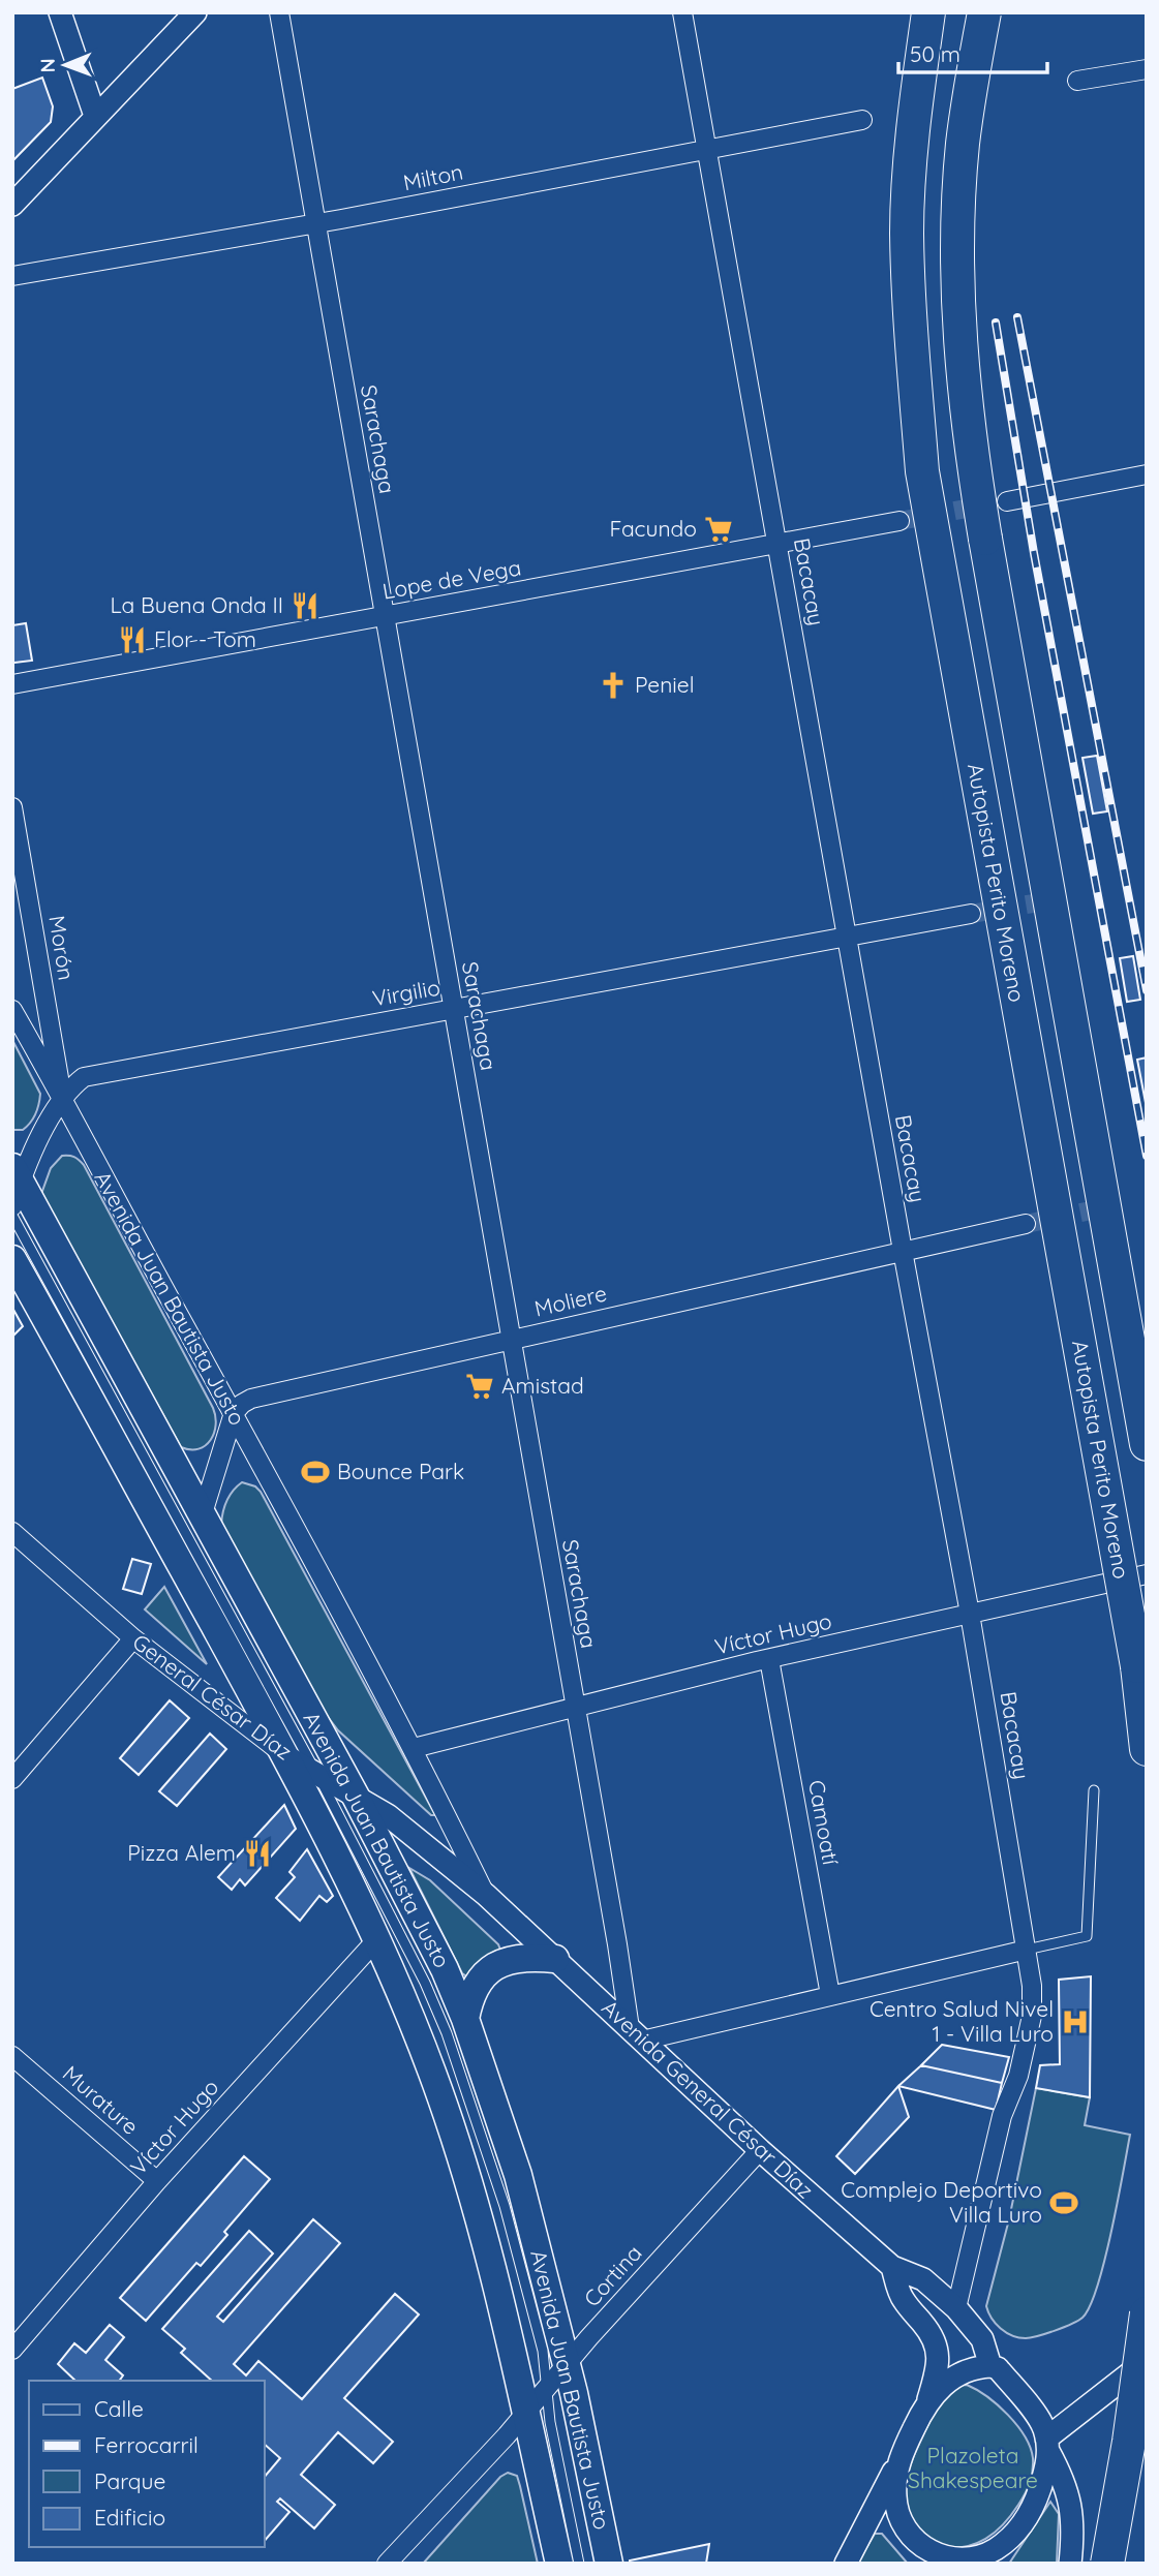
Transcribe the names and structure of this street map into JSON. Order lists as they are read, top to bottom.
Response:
{
  "streets": {
    "highway": ["Autopista Perito Moreno"],
    "main road": ["Avenida Juan Bautista Justo"],
    "street": [
      "Milton",
      "Sarachaga",
      "Lope de Vega",
      "Bacacay",
      "Morón",
      "Virgilio",
      "Moliere",
      "Víctor Hugo",
      "General César Díaz",
      "Camoatí",
      "Avenida General César Díaz",
      "Murature",
      "Cortina"
    ]
  },
  "crossings": [
    ["Milton", "Sarachaga"],
    ["Milton", "Bacacay"],
    ["Sarachaga", "Lope de Vega"],
    ["Sarachaga", "Virgilio"],
    ["Sarachaga", "Moliere"],
    ["Sarachaga", "Víctor Hugo"],
    ["Sarachaga", "Avenida General César Díaz"],
    ["Lope de Vega", "Bacacay"],
    ["Bacacay", "Virgilio"],
    ["Bacacay", "Moliere"],
    ["Bacacay", "Víctor Hugo"],
    ["Bacacay", "Avenida General César Díaz"],
    ["Morón", "Virgilio"],
    ["Morón", "Avenida Juan Bautista Justo"],
    ["Virgilio", "Avenida Juan Bautista Justo"],
    ["Avenida Juan Bautista Justo", "Moliere"],
    ["Avenida Juan Bautista Justo", "Víctor Hugo"],
    ["Avenida Juan Bautista Justo", "General César Díaz"],
    ["Avenida Juan Bautista Justo", "Cortina"],
    ["Víctor Hugo", "Camoatí"],
    ["Víctor Hugo", "Murature"],
    ["General César Díaz", "Avenida General César Díaz"],
    ["Avenida General César Díaz", "Cortina"]
  ],
  "parks": ["Plazoleta Shakespeare"],
  "places": {
    "supermarket": ["Facundo", "Amistad"],
    "restaurant": ["La Buena Onda II", "Flor - Tom", "Pizza Alem"],
    "church": ["Peniel"],
    "sports": ["Bounce Park", "Complejo Deportivo Villa Luro"],
    "hospital": ["Centro Salud Nivel 1 - Villa Luro"]
  },
  "legend": [
    "Calle",
    "Ferrocarril",
    "Parque",
    "Edificio"
  ],
  "scale_bar": "50 m",
  "north": "left"
}
